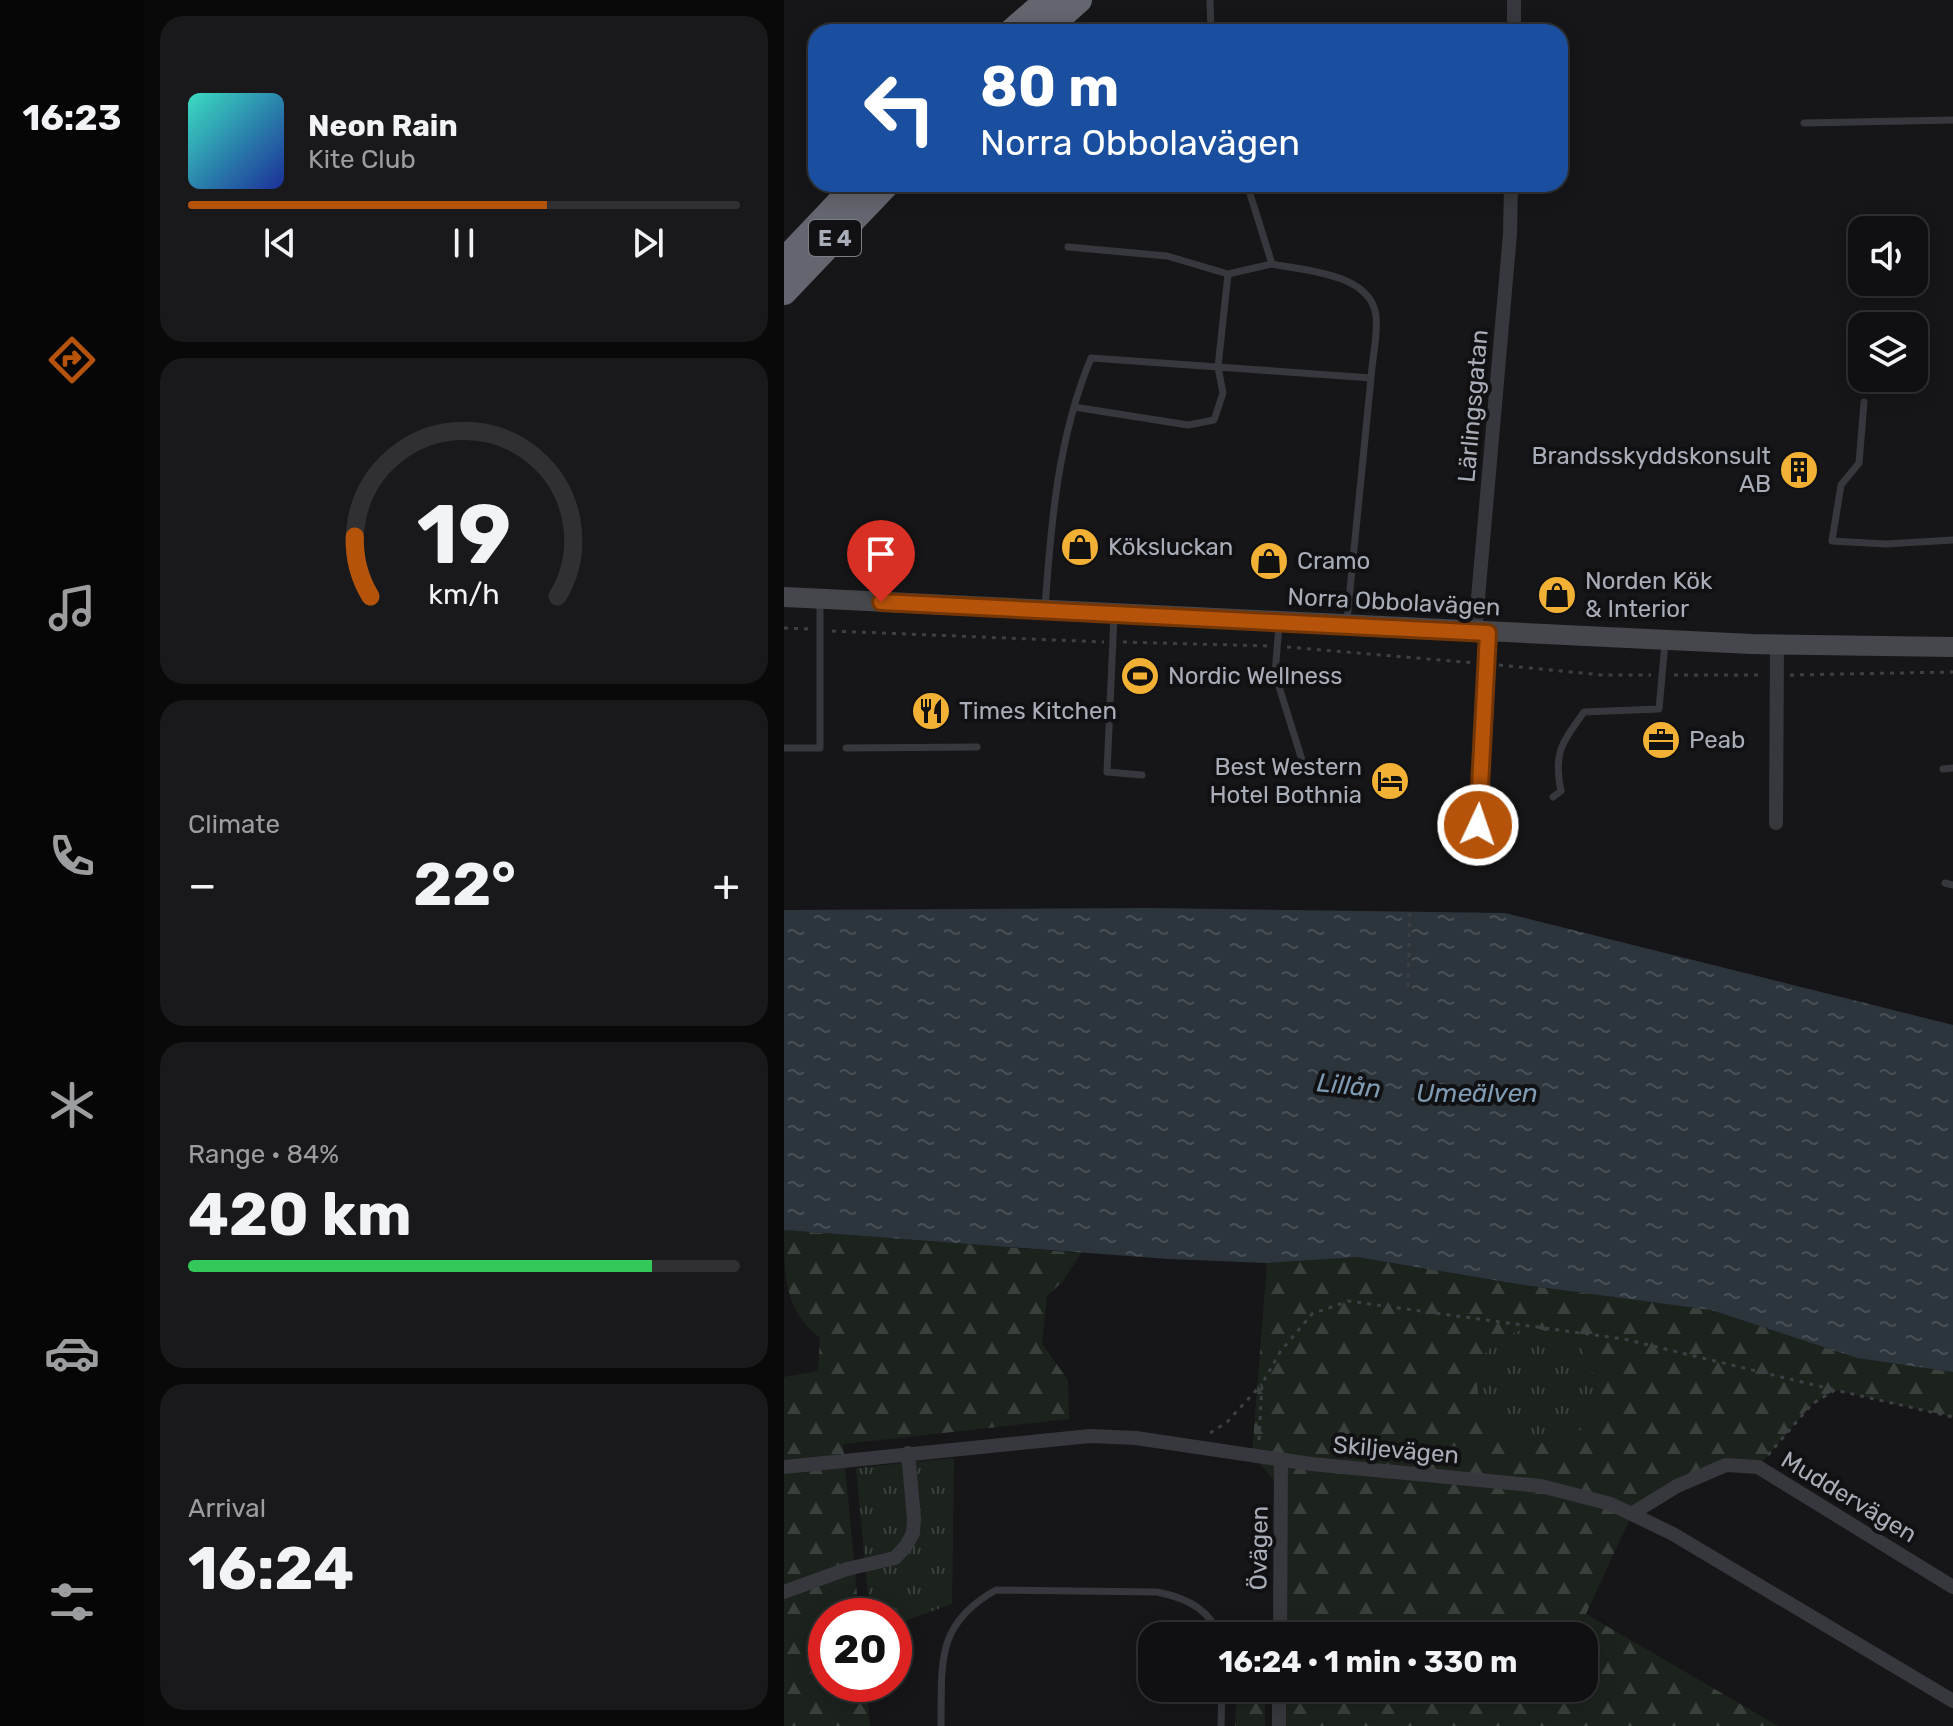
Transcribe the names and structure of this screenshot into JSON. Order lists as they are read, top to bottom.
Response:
{
  "streets": {
    "highway": ["E 4"],
    "street": [
      "Lärlingsgatan",
      "Norra Obbolavägen",
      "Skiljevägen",
      "Muddervägen",
      "Övägen"
    ]
  },
  "crossings": [
    ["Lärlingsgatan", "Norra Obbolavägen"],
    ["Skiljevägen", "Muddervägen"],
    ["Skiljevägen", "Övägen"]
  ],
  "water": ["Lillån", "Umeälven"],
  "places": {
    "building": ["Brandsskyddskonsult AB"],
    "shop": ["Köksluckan", "Cramo", "Norden Kök & Interior"],
    "sports": ["Nordic Wellness"],
    "restaurant": ["Times Kitchen"],
    "office": ["Peab"],
    "hotel": ["Best Western Hotel Bothnia"]
  },
  "page": {
    "tabs": "16:23",
    "turn": ["80 m", "Norra Obbolavägen"],
    "song": ["Neon Rain", "Kite Club"],
    "tile": [
      "Climate",
      ["Range · 84%", "420 km"],
      ["Arrival", "16:24"]
    ],
    "heat": ["−", "22°", "+"],
    "limit": "20",
    "trip": "16:24 · 1 min · 330 m",
    "gauge": ["19", "km/h"]
  }
}
